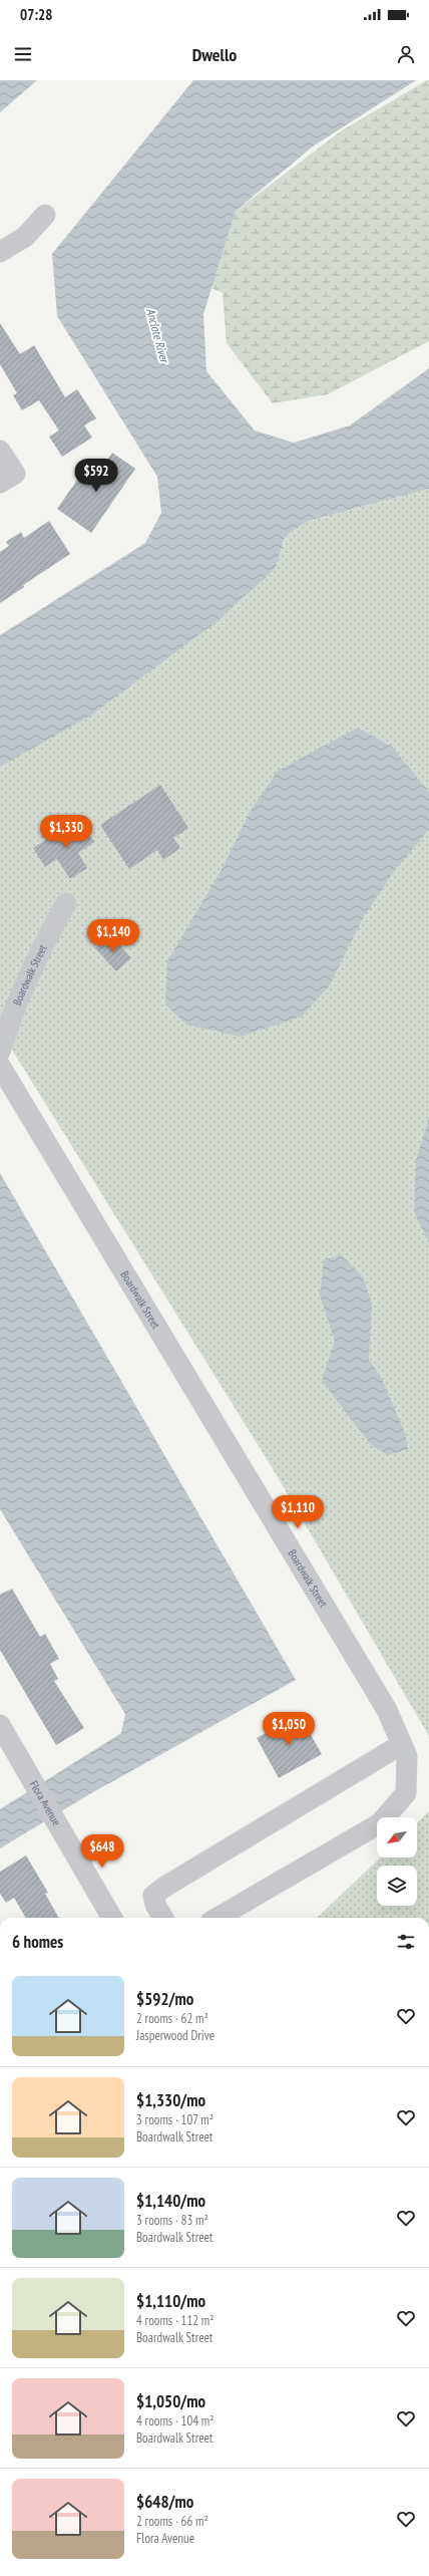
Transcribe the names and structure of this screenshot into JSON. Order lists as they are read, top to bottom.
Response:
{
  "streets": {
    "street": ["Boardwalk Street", "Flora Avenue"]
  },
  "water": ["Anclote River"],
  "north": "bottom left",
  "page": {
    "status": "07:28",
    "header": "Dwello",
    "price": [
      "$592",
      "$1,330",
      "$1,140",
      "$1,110",
      "$1,050",
      "$648"
    ],
    "heading": "6 homes",
    "list": [
      {
        "name": "$592/mo",
        "note": "2 rooms · 62 m² · Jasperwood Drive"
      },
      {
        "name": "$1,330/mo",
        "note": "3 rooms · 107 m² · Boardwalk Street"
      },
      {
        "name": "$1,140/mo",
        "note": "3 rooms · 83 m² · Boardwalk Street"
      },
      {
        "name": "$1,110/mo",
        "note": "4 rooms · 112 m² · Boardwalk Street"
      },
      {
        "name": "$1,050/mo",
        "note": "4 rooms · 104 m² · Boardwalk Street"
      },
      {
        "name": "$648/mo",
        "note": "2 rooms · 66 m² · Flora Avenue"
      }
    ]
  }
}
